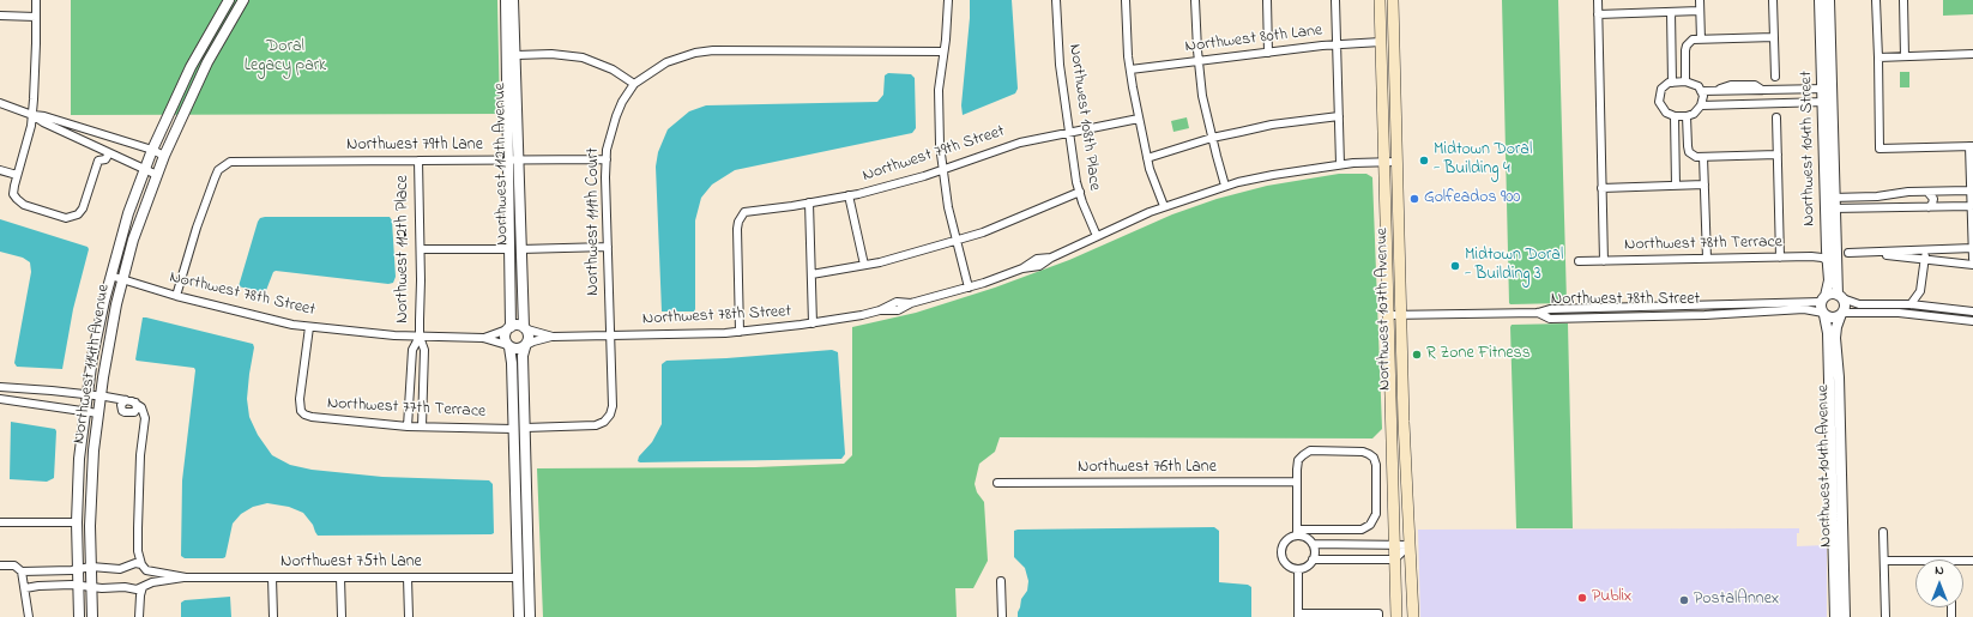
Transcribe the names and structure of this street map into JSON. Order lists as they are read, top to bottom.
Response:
{
  "streets": {
    "main road": ["Northwest 107th Avenue"],
    "street": [
      "Northwest 80th Lane",
      "Northwest 108th Place",
      "Northwest 79th Lane",
      "Northwest 104th Street",
      "Northwest 79th Street",
      "Northwest 112th Avenue",
      "Northwest 111th Court",
      "Northwest 78th Terrace",
      "Northwest 112th Place",
      "Northwest 78th Street",
      "Northwest 114th Avenue",
      "Northwest 77th Terrace",
      "Northwest 104th Avenue",
      "Northwest 76th Lane",
      "Northwest 75th Lane"
    ]
  },
  "crossings": [
    ["Northwest 80th Lane", "Northwest 107th Avenue"],
    ["Northwest 108th Place", "Northwest 79th Street"],
    ["Northwest 108th Place", "Northwest 78th Street"],
    ["Northwest 79th Lane", "Northwest 112th Avenue"],
    ["Northwest 79th Lane", "Northwest 111th Court"],
    ["Northwest 79th Lane", "Northwest 112th Place"],
    ["Northwest 79th Lane", "Northwest 78th Street"],
    ["Northwest 104th Street", "Northwest 78th Terrace"],
    ["Northwest 104th Street", "Northwest 78th Street"],
    ["Northwest 104th Street", "Northwest 104th Avenue"],
    ["Northwest 79th Street", "Northwest 78th Street"],
    ["Northwest 112th Avenue", "Northwest 78th Street"],
    ["Northwest 111th Court", "Northwest 78th Street"],
    ["Northwest 112th Place", "Northwest 78th Street"],
    ["Northwest 112th Place", "Northwest 77th Terrace"],
    ["Northwest 78th Street", "Northwest 107th Avenue"],
    ["Northwest 78th Street", "Northwest 114th Avenue"],
    ["Northwest 78th Street", "Northwest 77th Terrace"],
    ["Northwest 78th Street", "Northwest 104th Avenue"],
    ["Northwest 114th Avenue", "Northwest 75th Lane"]
  ],
  "parks": ["Doral Legacy park"],
  "places": [
    "Midtown Doral - Building 4",
    "Golfeados 900",
    "Midtown Doral - Building 3",
    "R Zone Fitness",
    "Publix",
    "PostalAnnex"
  ],
  "north": "top"
}
